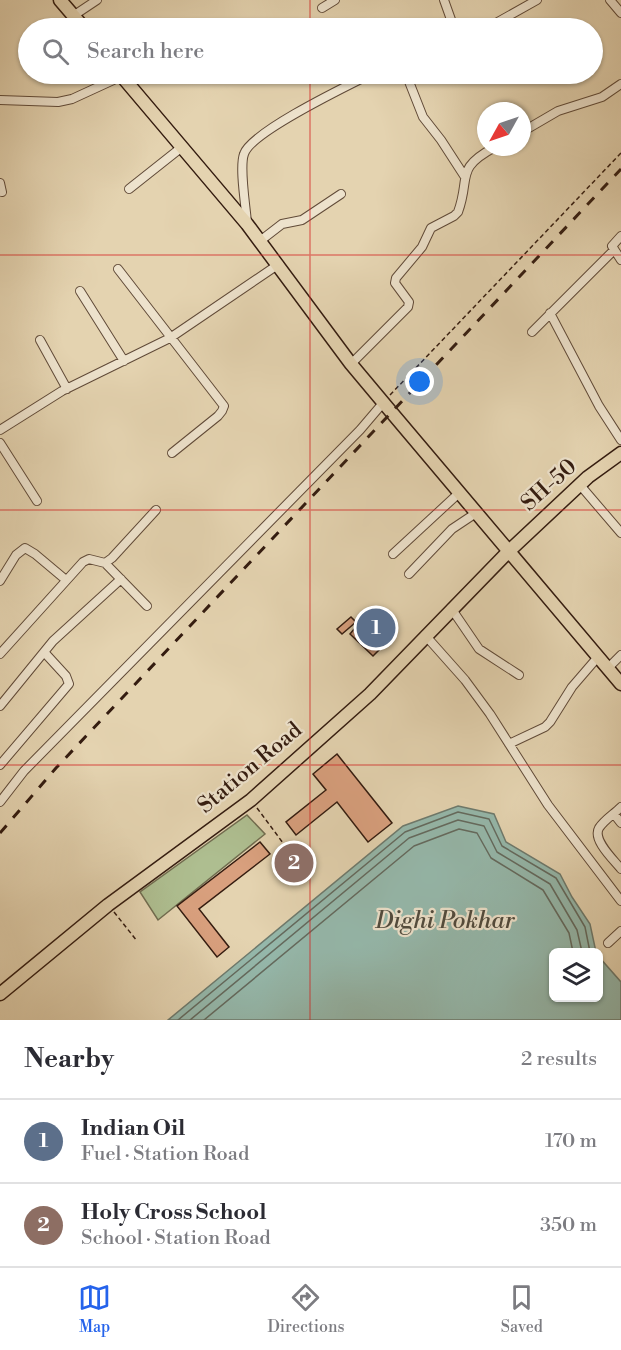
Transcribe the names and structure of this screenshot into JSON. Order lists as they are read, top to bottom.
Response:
{
  "streets": {
    "main road": ["SH-50", "Station Road"]
  },
  "crossings": [
    ["SH-50", "Station Road"]
  ],
  "water": ["Dighi Pokhar"],
  "north": "bottom left",
  "page": {
    "search": "Search here",
    "pins": ["1", "2"],
    "heading": ["Nearby", "2 results"],
    "list": [
      {
        "mark": "1",
        "name": "Indian Oil",
        "note": "Fuel · Station Road",
        "value": "170 m"
      },
      {
        "mark": "2",
        "name": "Holy Cross School",
        "note": "School · Station Road",
        "value": "350 m"
      }
    ],
    "nav": ["Map", "Directions", "Saved"]
  }
}
